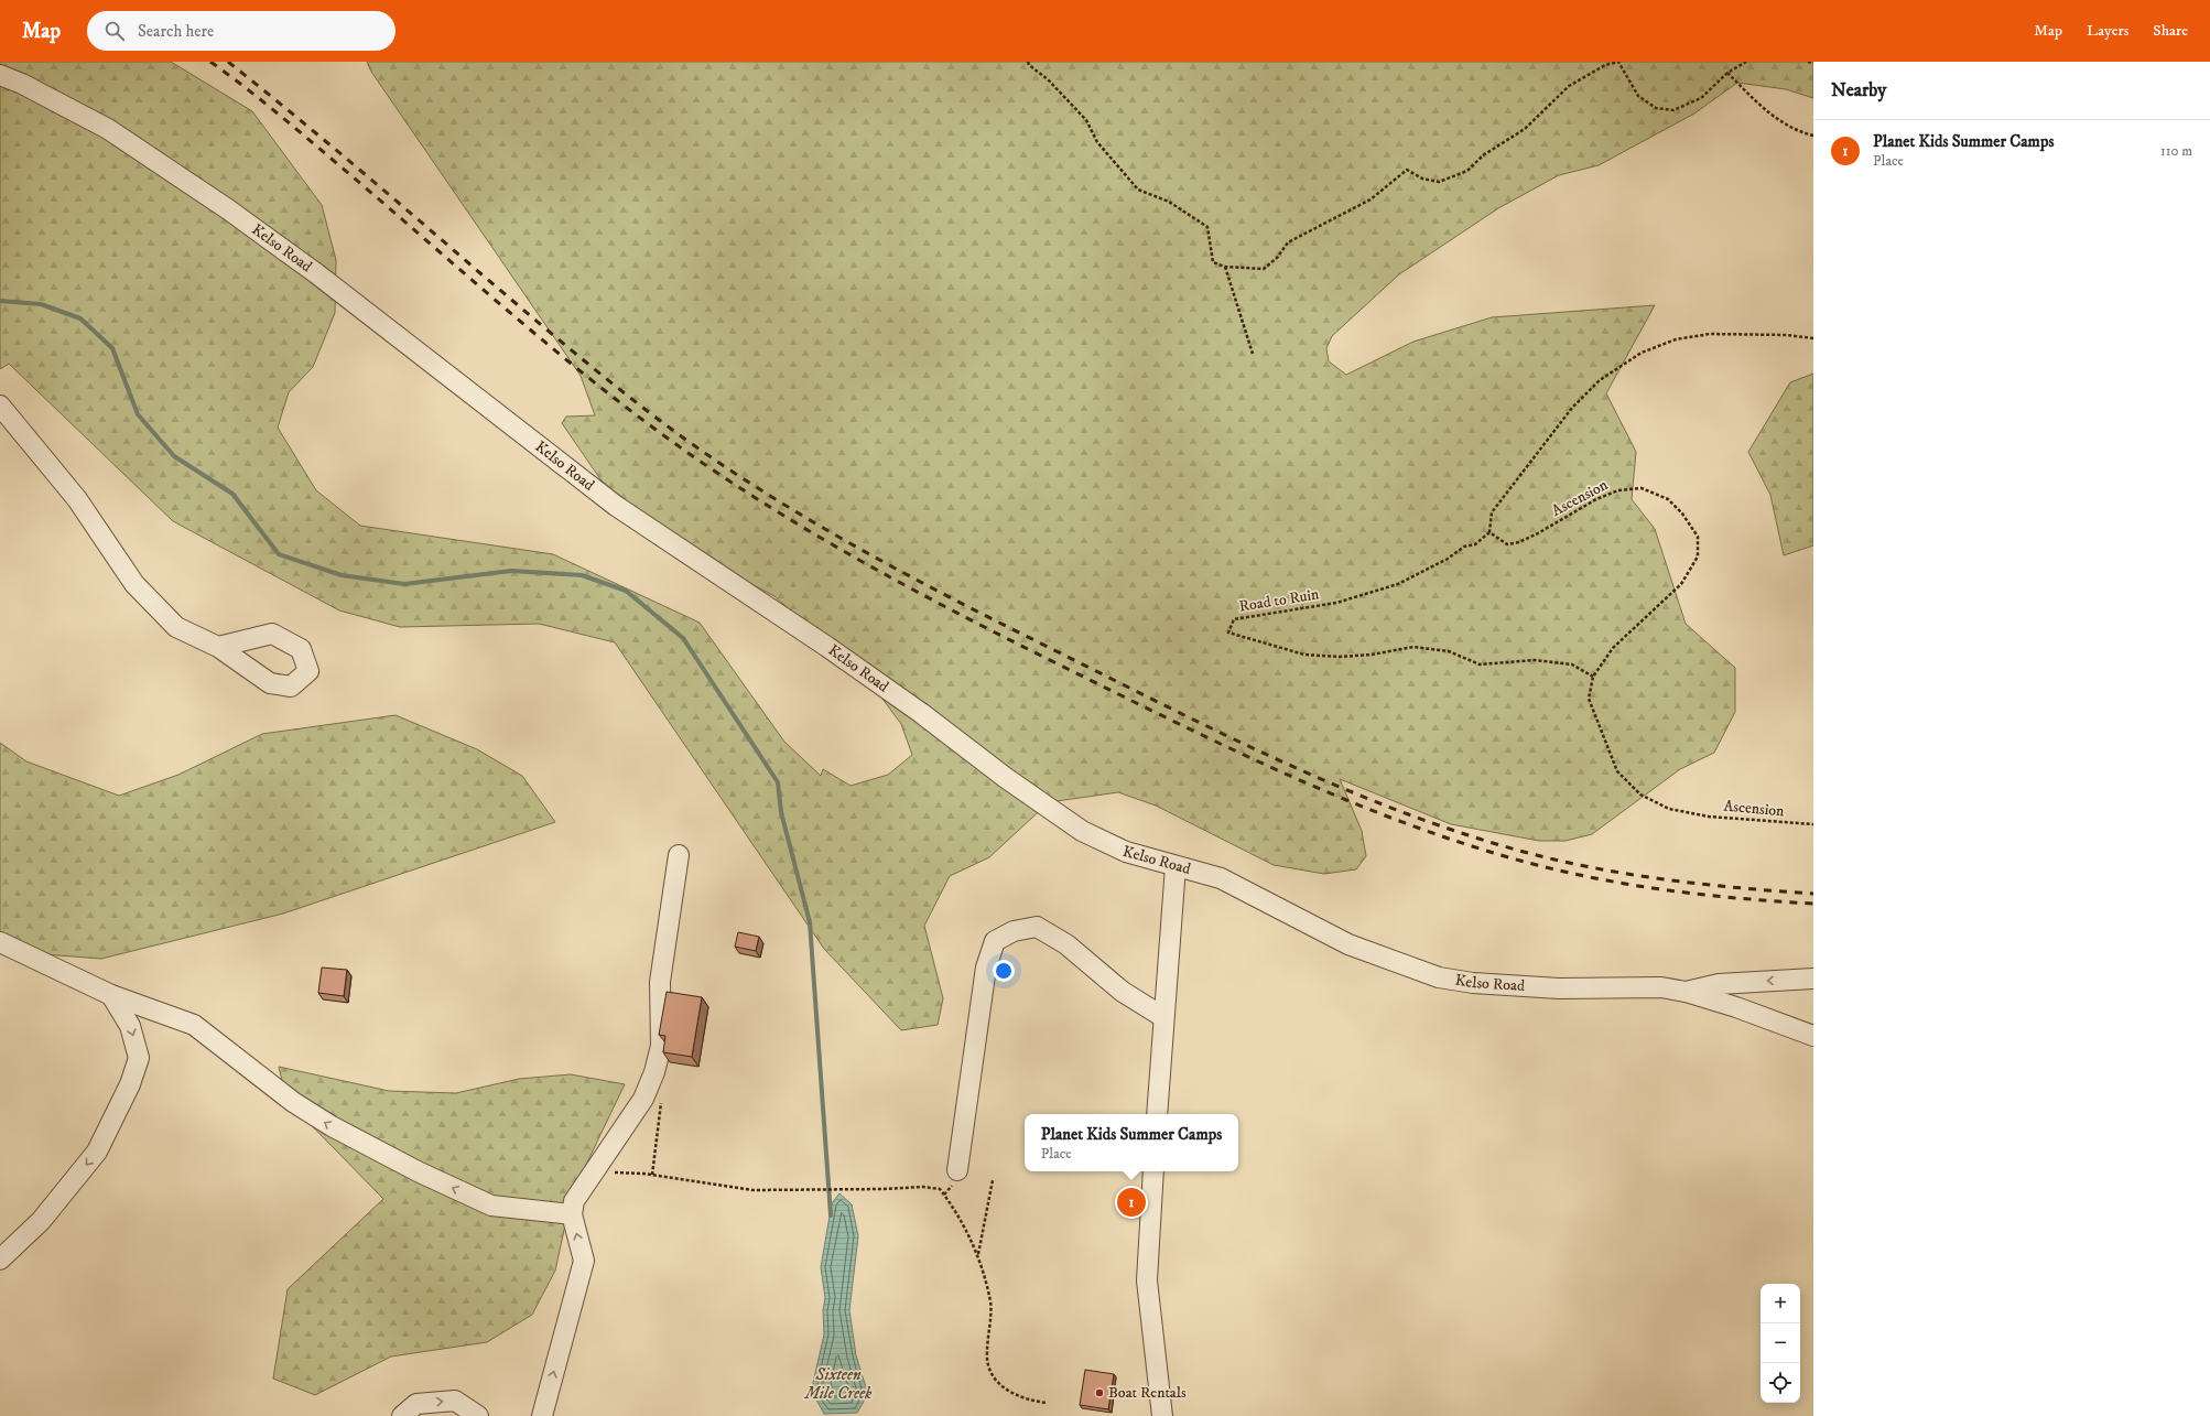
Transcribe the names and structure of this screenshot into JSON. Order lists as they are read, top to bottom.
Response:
{
  "streets": {
    "street": ["Kelso Road"],
    "path": ["Ascension", "Road to Ruin"]
  },
  "crossings": [
    ["Ascension", "Road to Ruin"]
  ],
  "water": ["Sixteen Mile Creek"],
  "places": ["Boat Rentals"],
  "page": {
    "header": "Map",
    "search": "Search here",
    "nav": ["Map", "Layers", "Share"],
    "heading": "Nearby",
    "list": [
      {
        "mark": "1",
        "name": "Planet Kids Summer Camps",
        "note": "Place",
        "value": "110 m"
      }
    ],
    "popup": ["Planet Kids Summer Camps", "Place"],
    "pins": "1",
    "map_buttons": ["+", "−"]
  }
}
